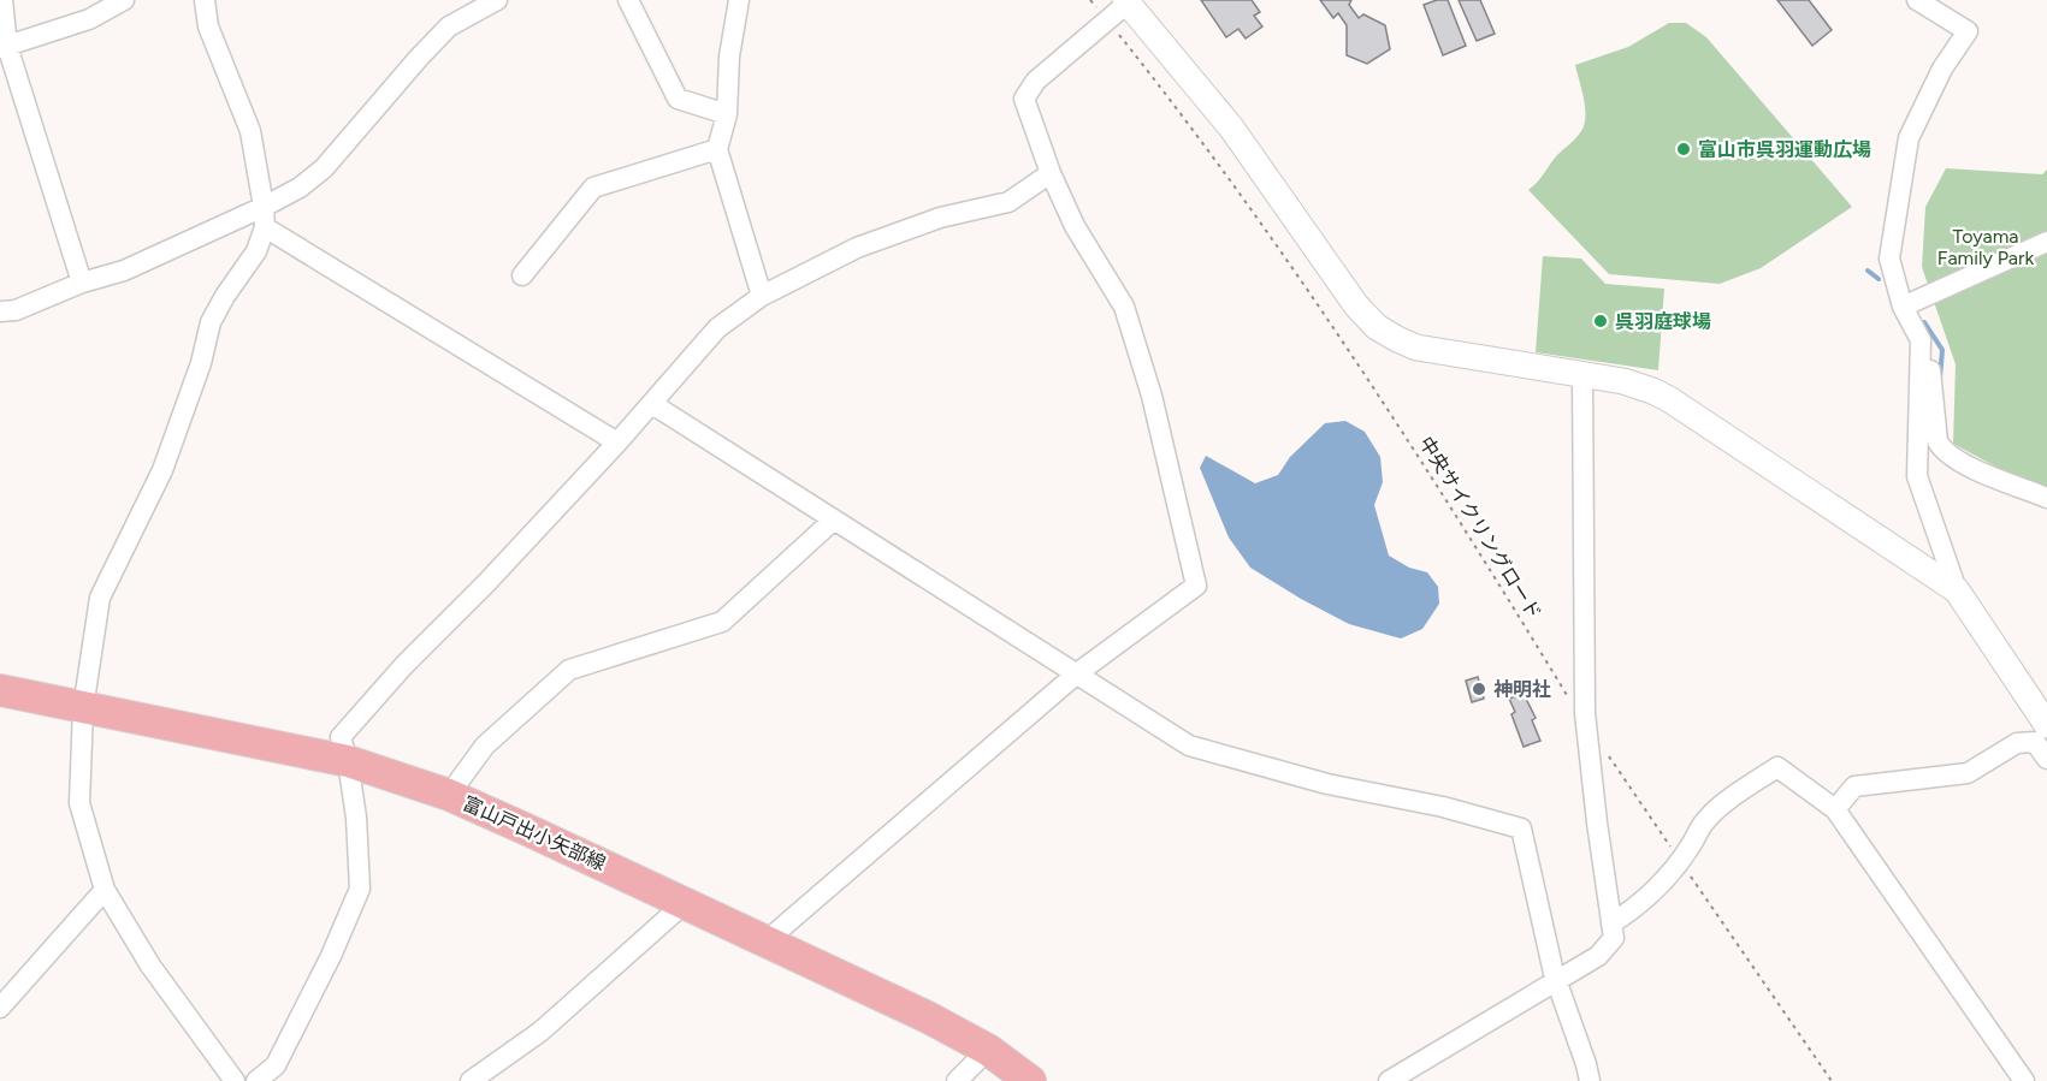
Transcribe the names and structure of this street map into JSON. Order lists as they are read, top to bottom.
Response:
{
  "streets": {
    "main road": ["富山戸出小矢部線"],
    "path": ["中央サイクリングロード"]
  },
  "parks": ["Toyama Family Park"],
  "places": ["富山市呉羽運動広場", "呉羽庭球場", "神明社"]
}
